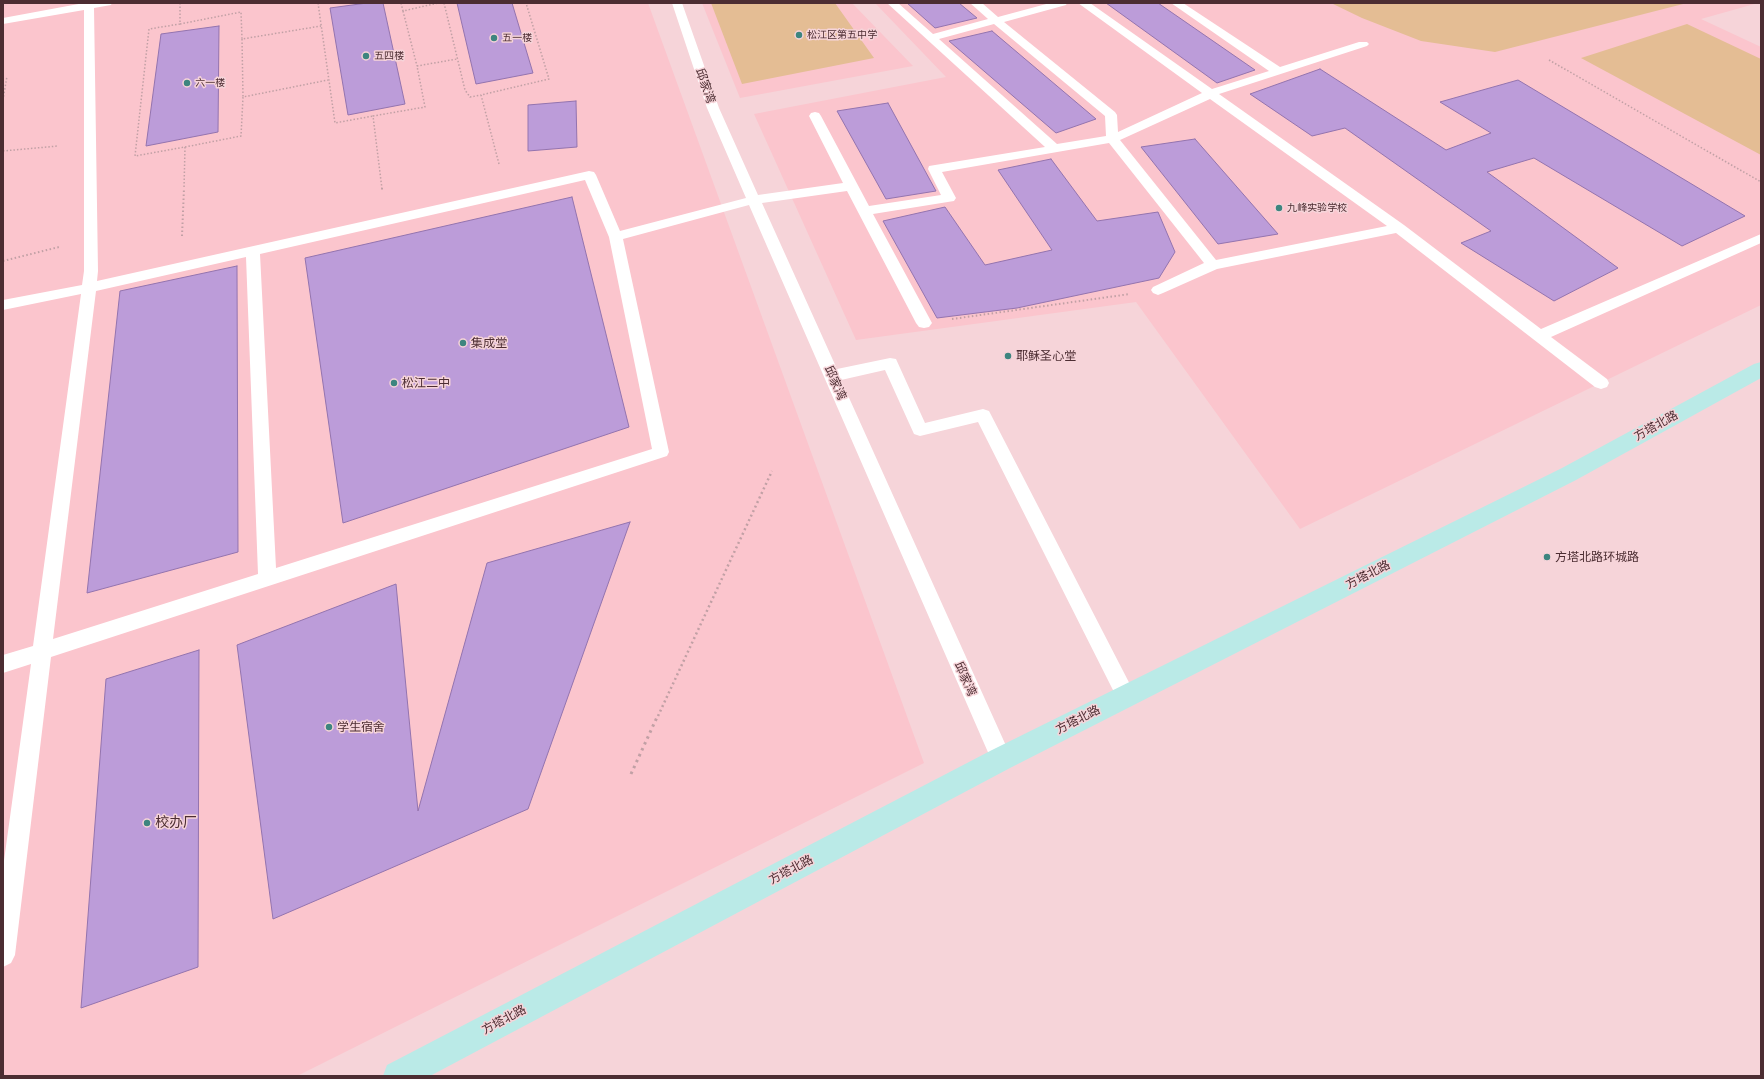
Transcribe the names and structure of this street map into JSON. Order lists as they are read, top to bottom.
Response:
{
  "streets": {
    "street": ["方塔北路"],
    "lane": ["邱家湾"]
  },
  "crossings": [
    ["邱家湾", "方塔北路"]
  ],
  "places": [
    "松江区第五中学",
    "五一楼",
    "五四楼",
    "六一楼",
    "九峰实验学校",
    "集成堂",
    "耶稣圣心堂",
    "松江二中",
    "方塔北路环城路",
    "学生宿舍",
    "校办厂"
  ]
}
